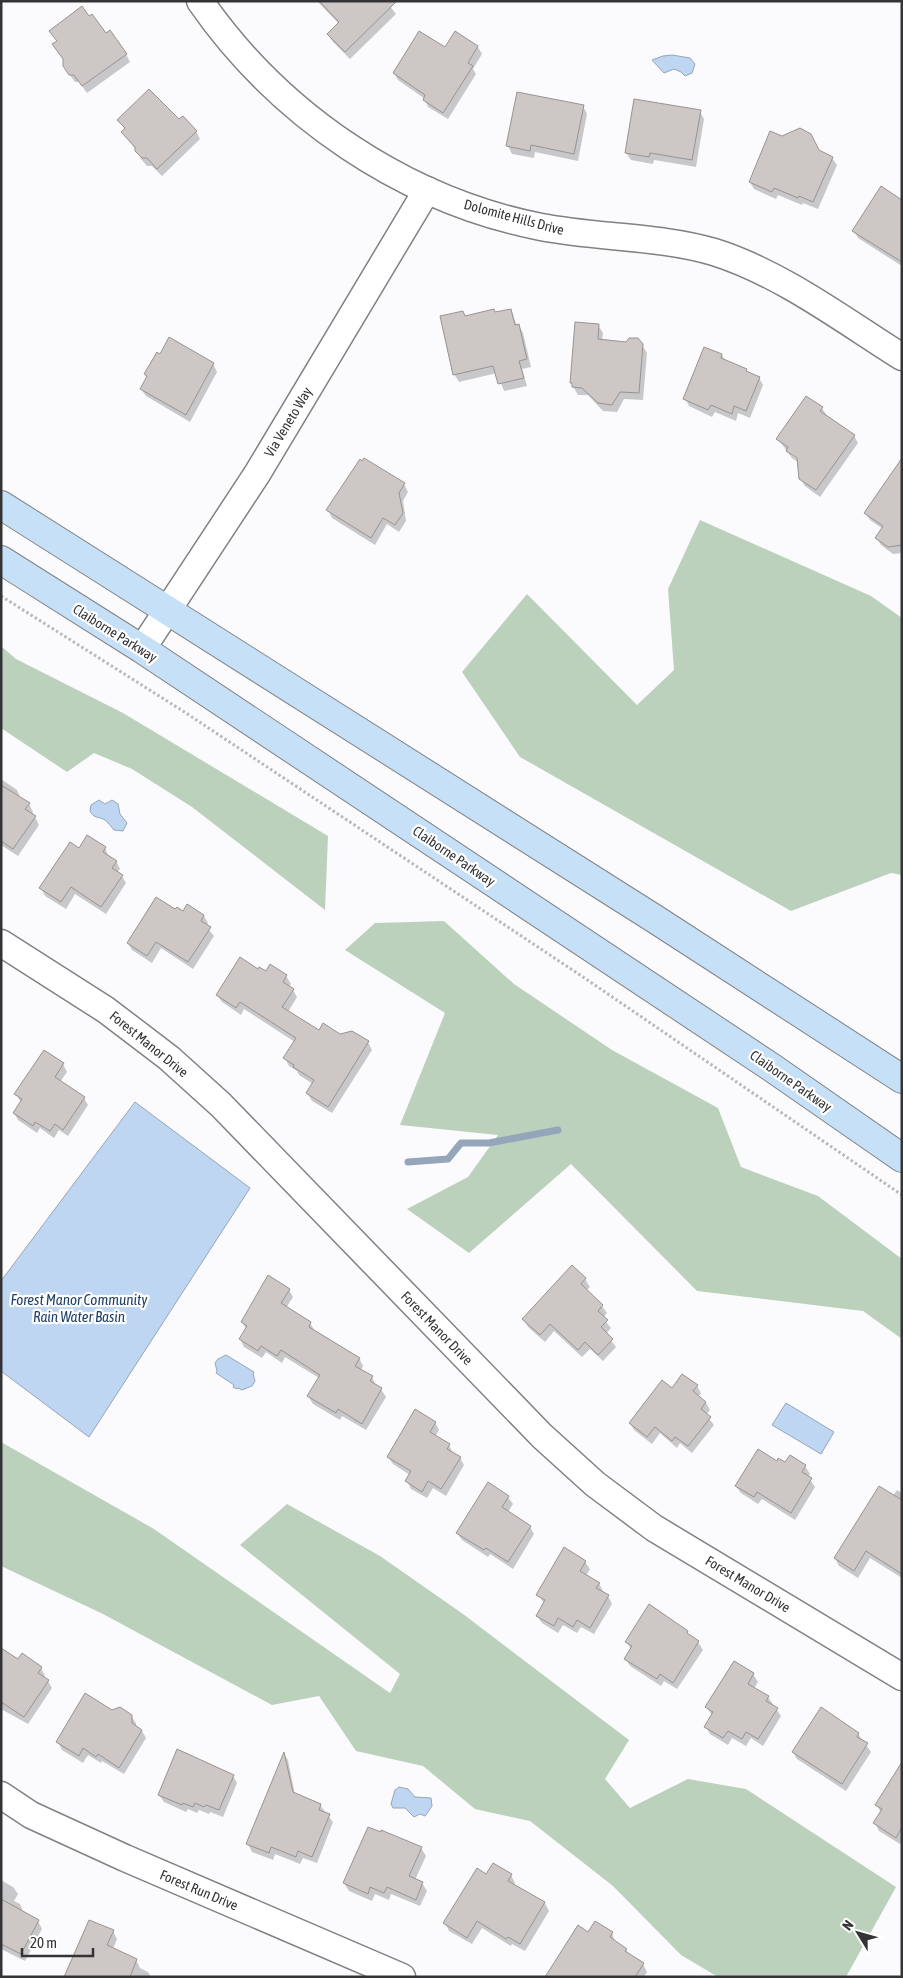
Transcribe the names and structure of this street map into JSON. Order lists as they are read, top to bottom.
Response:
{
  "streets": {
    "main road": ["Claiborne Parkway"],
    "street": [
      "Dolomite Hills Drive",
      "Via Veneto Way",
      "Forest Manor Drive",
      "Forest Run Drive"
    ]
  },
  "crossings": [
    ["Dolomite Hills Drive", "Via Veneto Way"],
    ["Via Veneto Way", "Claiborne Parkway"]
  ],
  "water": ["Forest Manor Community Rain Water Basin"],
  "scale_bar": "20 m",
  "north": "top left"
}
